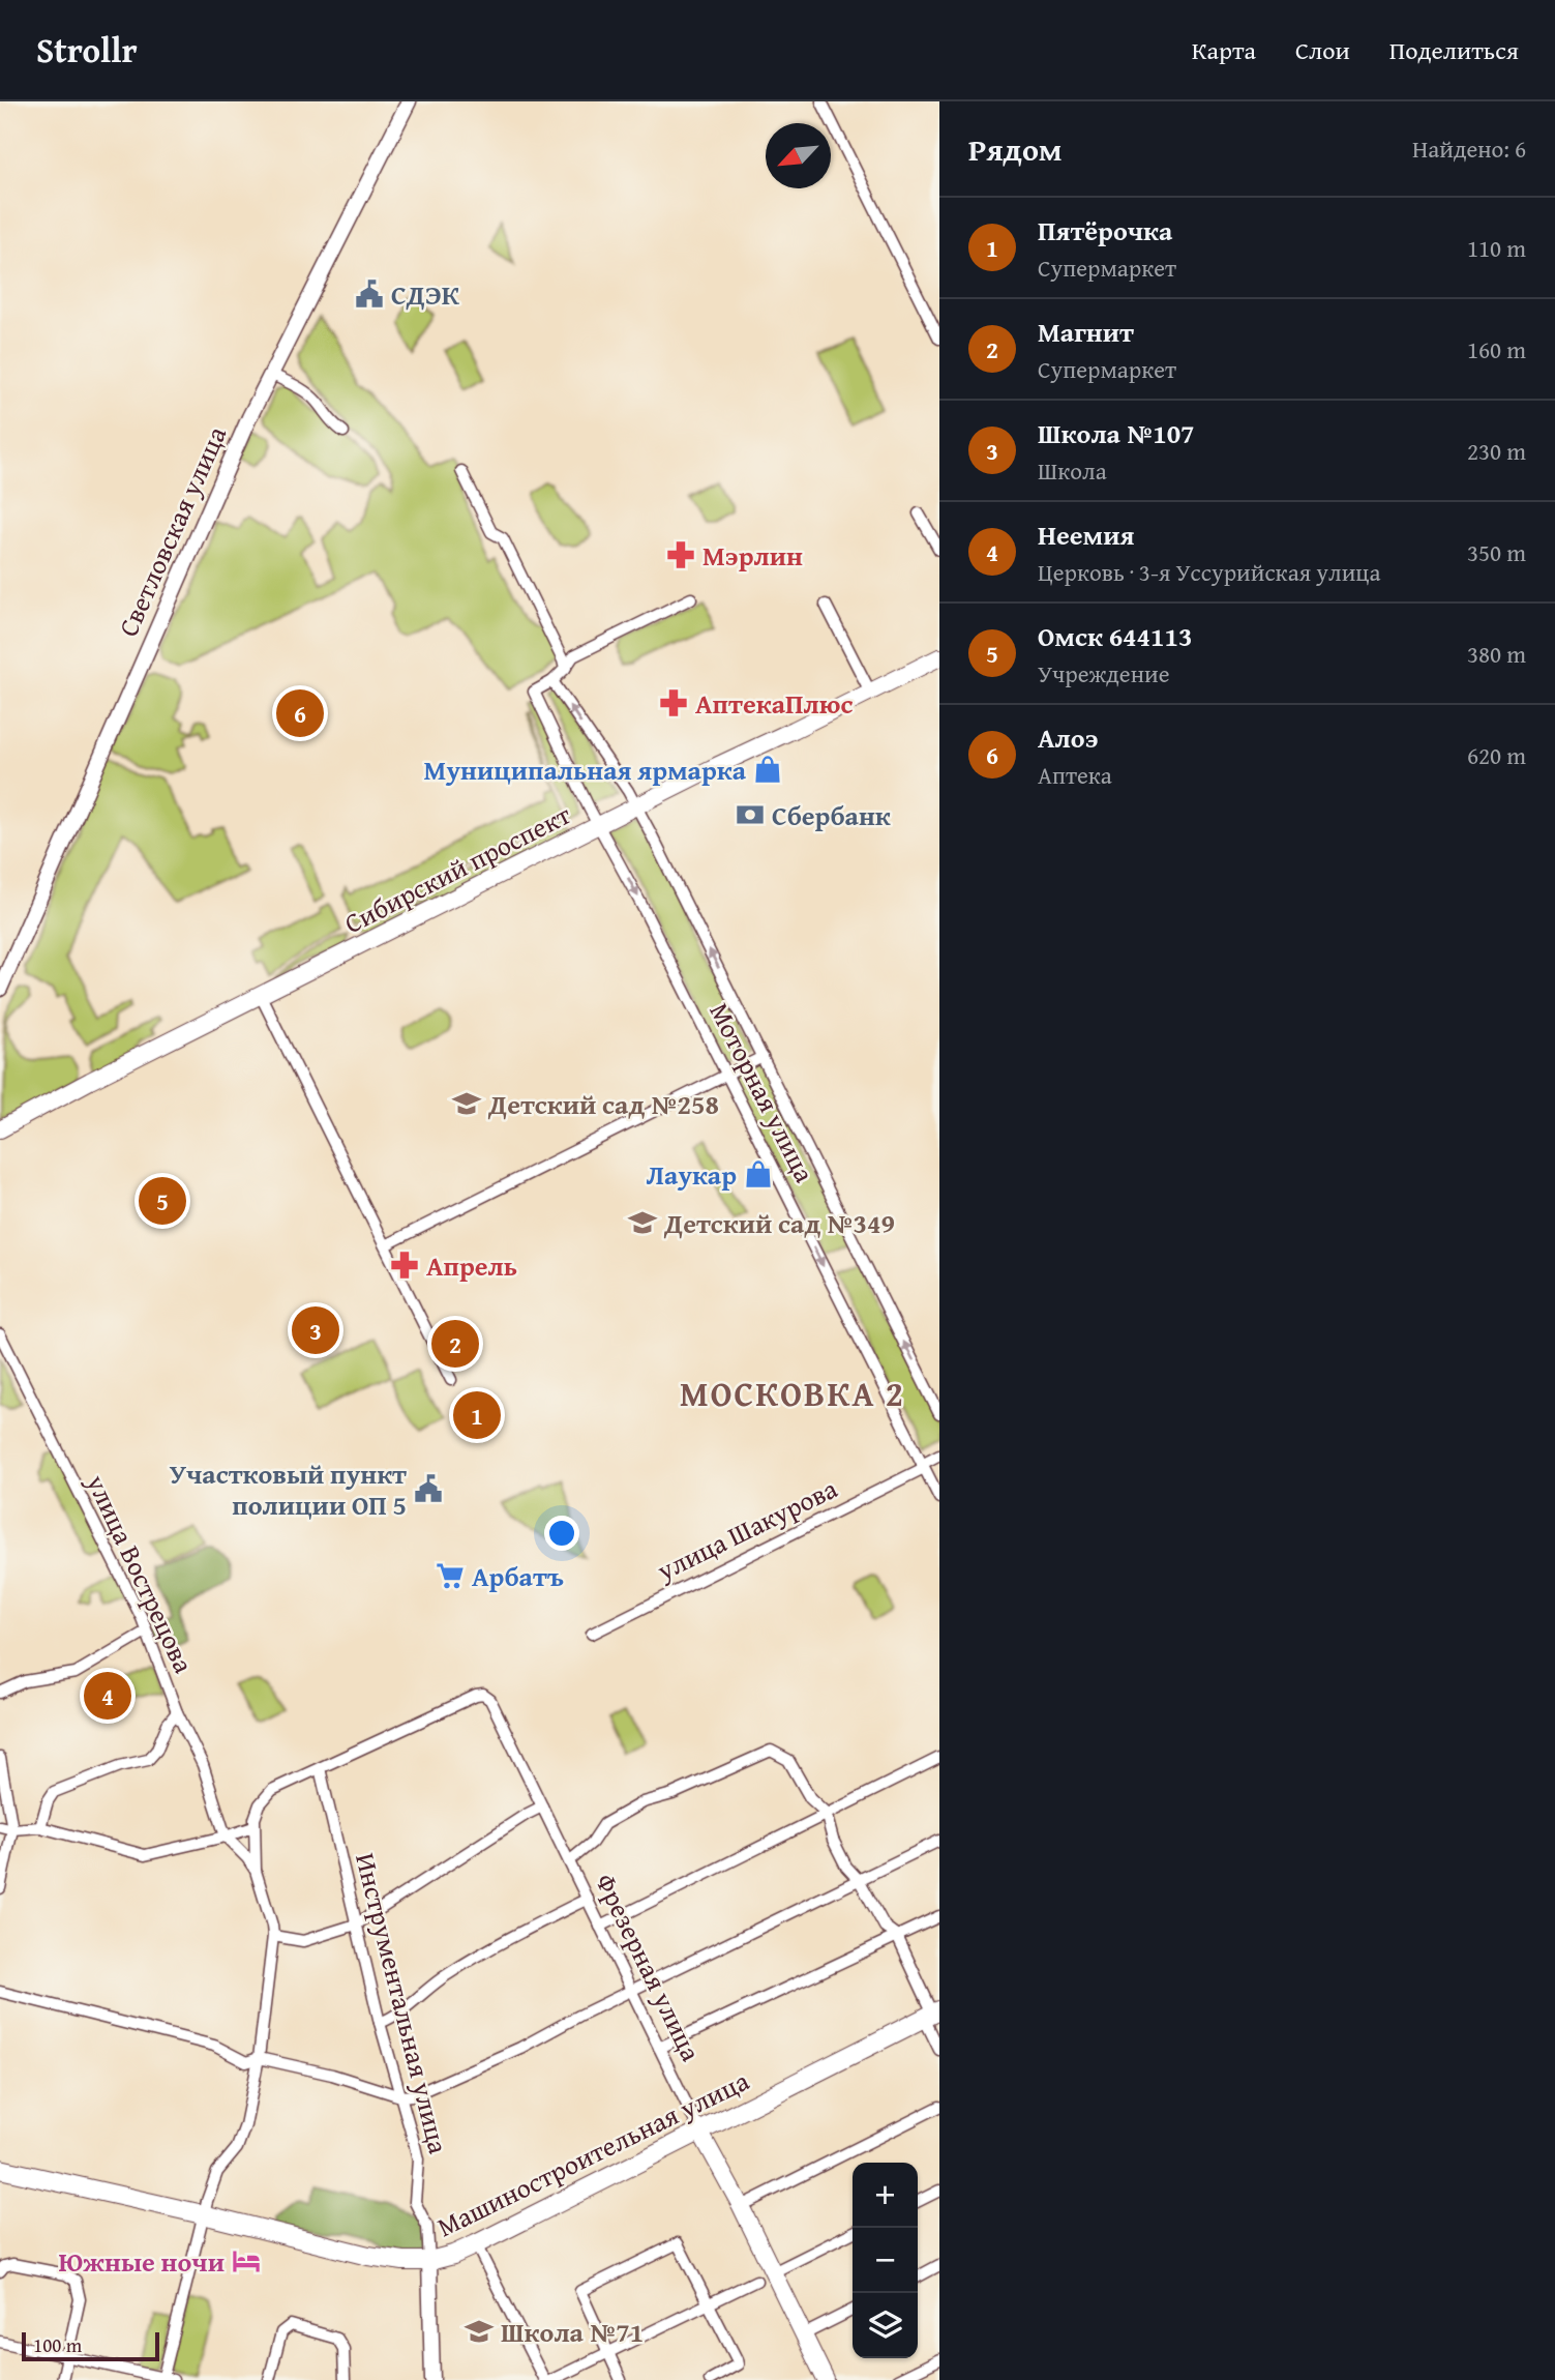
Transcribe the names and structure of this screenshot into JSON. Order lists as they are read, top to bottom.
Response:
{
  "streets": {
    "main road": ["Сибирский проспект", "Фрезерная улица", "Машиностроительная улица"],
    "street": [
      "Светловская улица",
      "Моторная улица",
      "улица Шакурова",
      "улица Вострецова",
      "Инструментальная улица"
    ]
  },
  "crossings": [
    ["Сибирский проспект", "Моторная улица"],
    ["Моторная улица", "улица Шакурова"],
    ["Фрезерная улица", "Инструментальная улица"],
    ["Фрезерная улица", "Машиностроительная улица"],
    ["Инструментальная улица", "Машиностроительная улица"]
  ],
  "districts": ["МОСКОВКА 2"],
  "places": {
    "public building": ["СДЭК", "Участковый пункт полиции ОП 5"],
    "pharmacy": ["Мэрлин", "АптекаПлюс", "Апрель"],
    "shop": ["Муниципальная ярмарка", "Лаукар"],
    "bank": ["Сбербанк"],
    "school or university": ["Детский сад №258", "Детский сад №349", "Школа №71"],
    "supermarket": ["Арбатъ"],
    "hotel": ["Южные ночи"]
  },
  "scale_bar": "100 m",
  "north": "bottom left",
  "page": {
    "header": "Strollr",
    "nav": ["Карта", "Слои", "Поделиться"],
    "heading": ["Рядом", "Найдено: 6"],
    "list": [
      {
        "mark": "1",
        "name": "Пятёрочка",
        "note": "Супермаркет",
        "value": "110 m"
      },
      {
        "mark": "2",
        "name": "Магнит",
        "note": "Супермаркет",
        "value": "160 m"
      },
      {
        "mark": "3",
        "name": "Школа №107",
        "note": "Школа",
        "value": "230 m"
      },
      {
        "mark": "4",
        "name": "Неемия",
        "note": "Церковь · 3-я Уссурийская улица",
        "value": "350 m"
      },
      {
        "mark": "5",
        "name": "Омск 644113",
        "note": "Учреждение",
        "value": "380 m"
      },
      {
        "mark": "6",
        "name": "Алоэ",
        "note": "Аптека",
        "value": "620 m"
      }
    ],
    "pins": [
      "6",
      "5",
      "3",
      "2",
      "1",
      "4"
    ],
    "map_buttons": ["+", "−"],
    "scale": "100 m"
  }
}
